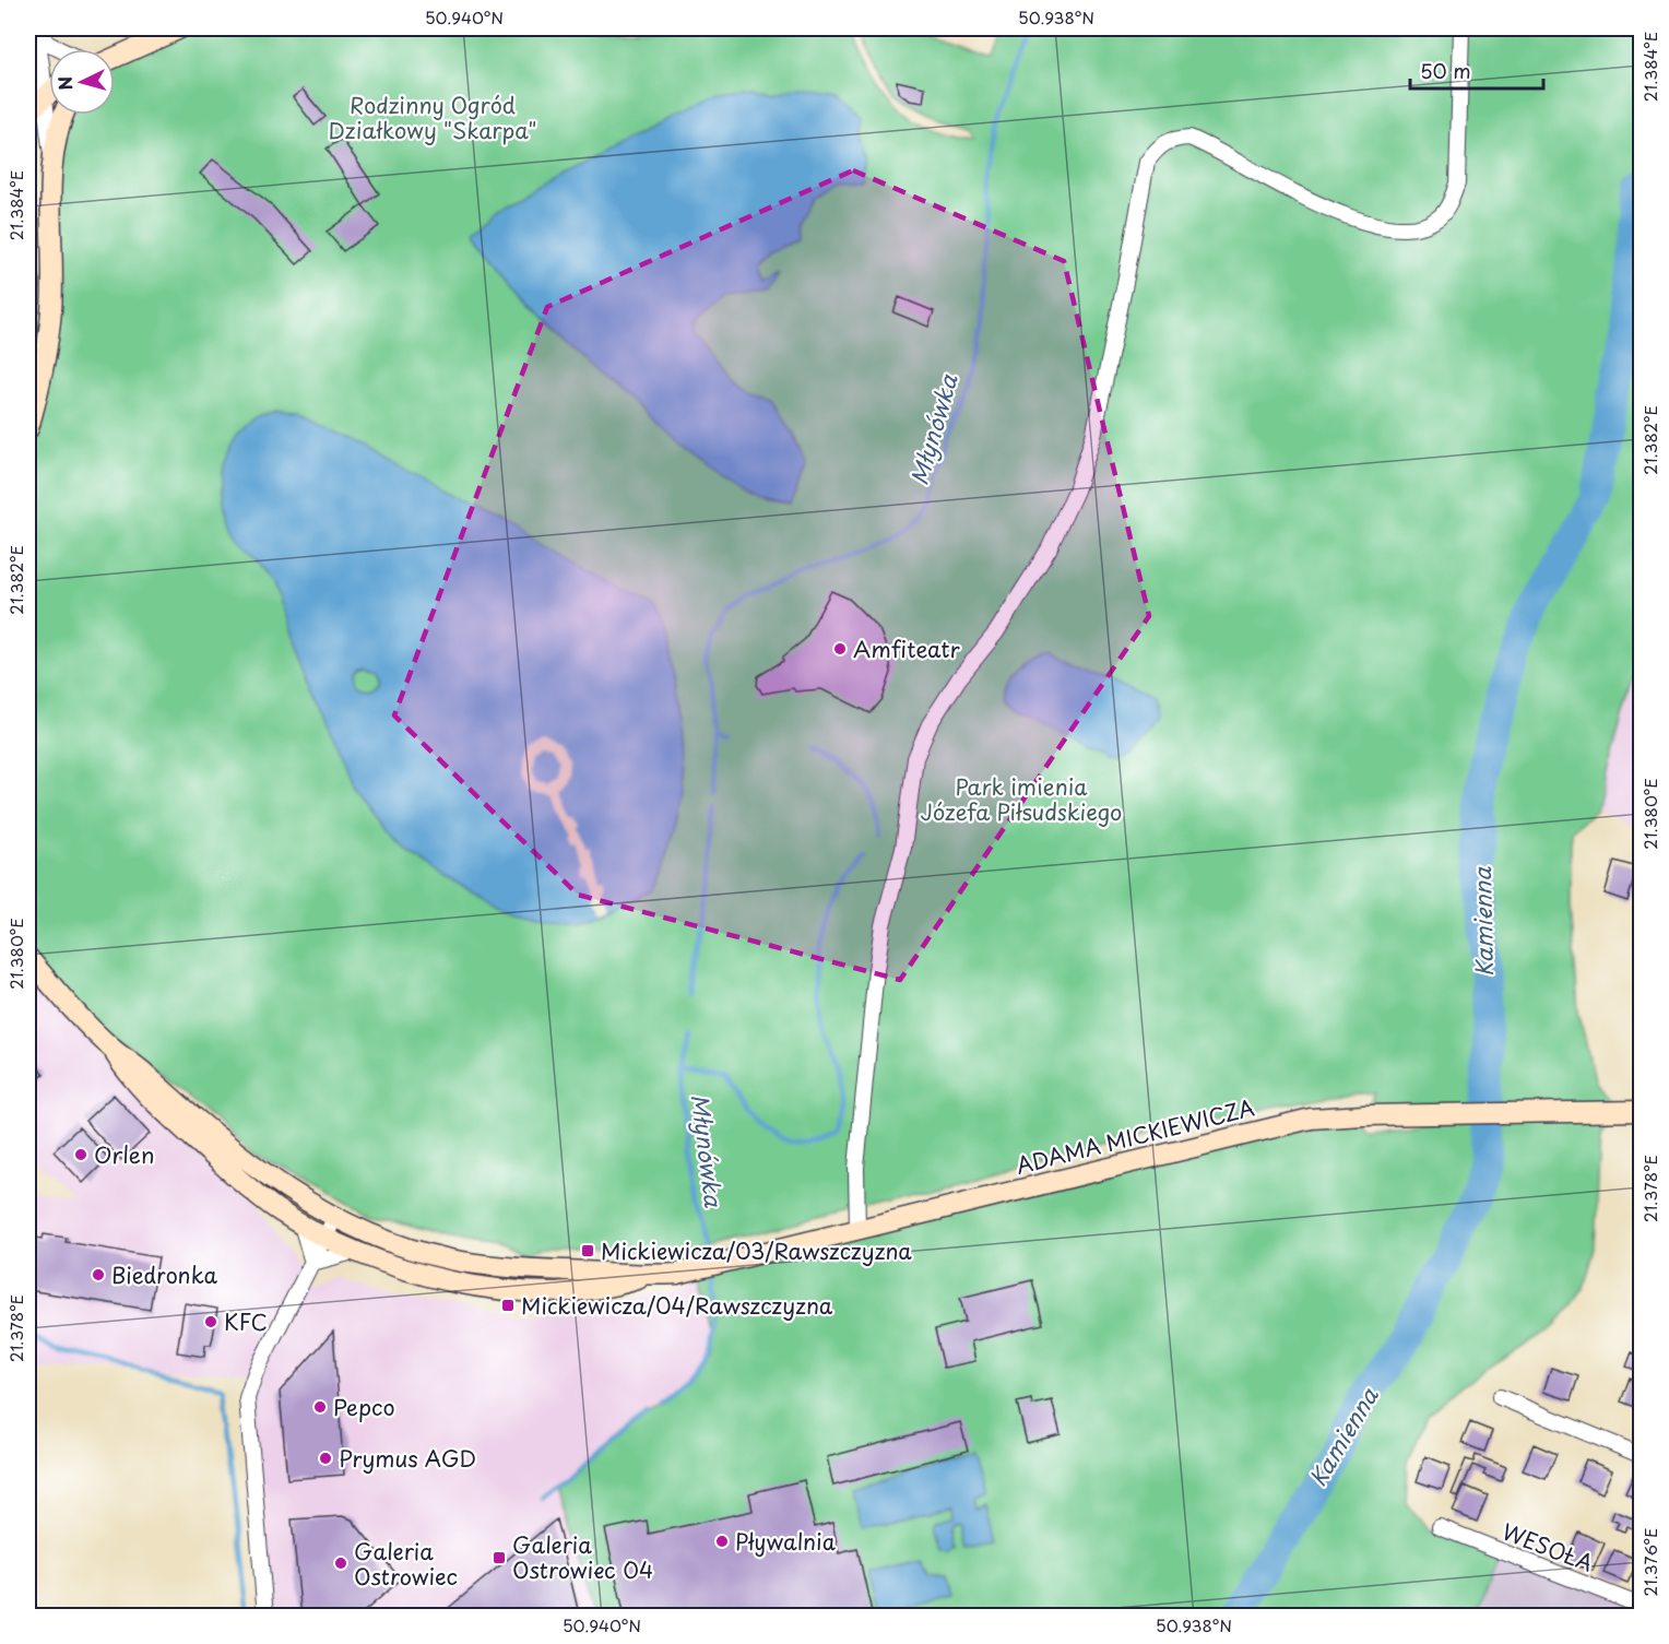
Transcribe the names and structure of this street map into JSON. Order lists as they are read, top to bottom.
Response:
{
  "streets": {
    "street": ["ADAMA MICKIEWICZA", "WESOŁA"]
  },
  "water": ["Młynówka", "Kamienna"],
  "parks": ["Rodzinny Ogród Działkowy \"Skarpa\"", "Park imienia Józefa Piłsudskiego"],
  "places": {
    "other": [
      "Amfiteatr",
      "Orlen",
      "Biedronka",
      "KFC",
      "Pepco",
      "Prymus AGD",
      "Pływalnia",
      "Galeria Ostrowiec"
    ],
    "transit": ["Mickiewicza/03/Rawszczyzna", "Mickiewicza/04/Rawszczyzna", "Galeria Ostrowiec 04"]
  },
  "scale_bar": "50 m",
  "north": "left",
  "coordinates": [
    "50.940°N",
    "50.938°N",
    "21.384°E",
    "21.382°E",
    "21.380°E",
    "21.378°E",
    "21.376°E"
  ]
}
